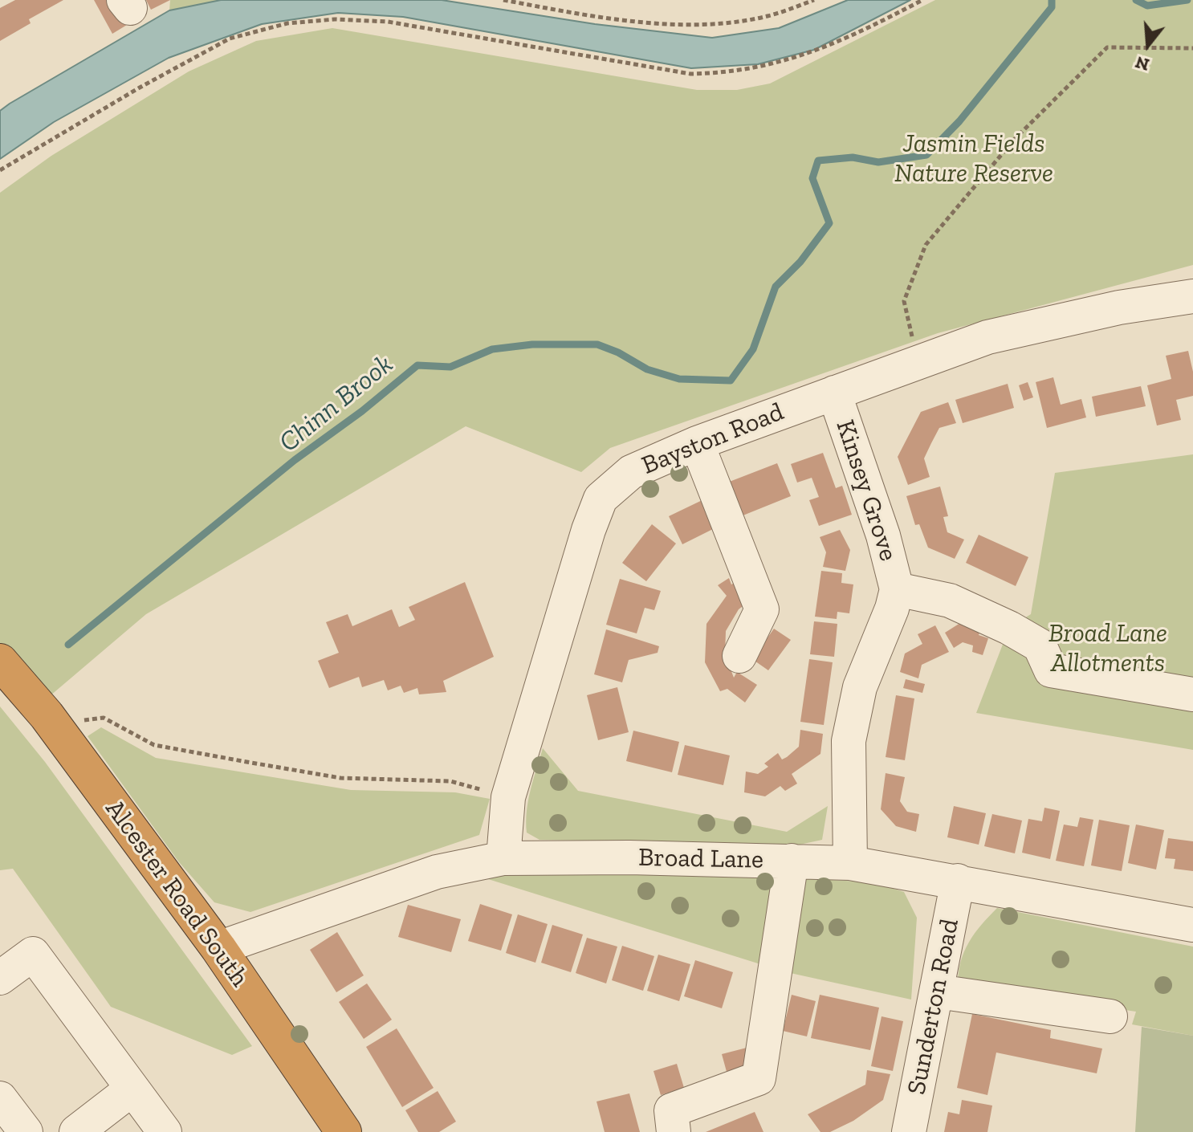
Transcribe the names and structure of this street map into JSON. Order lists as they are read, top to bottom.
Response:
{
  "streets": {
    "highway": ["Alcester Road South"],
    "street": [
      "Bayston Road",
      "Kinsey Grove",
      "Broad Lane",
      "Sunderton Road"
    ]
  },
  "crossings": [
    ["Bayston Road", "Kinsey Grove"],
    ["Bayston Road", "Broad Lane"],
    ["Kinsey Grove", "Broad Lane"],
    ["Broad Lane", "Alcester Road South"],
    ["Broad Lane", "Sunderton Road"]
  ],
  "water": ["Chinn Brook"],
  "parks": ["Jasmin Fields Nature Reserve", "Broad Lane Allotments"],
  "north": "bottom"
}
